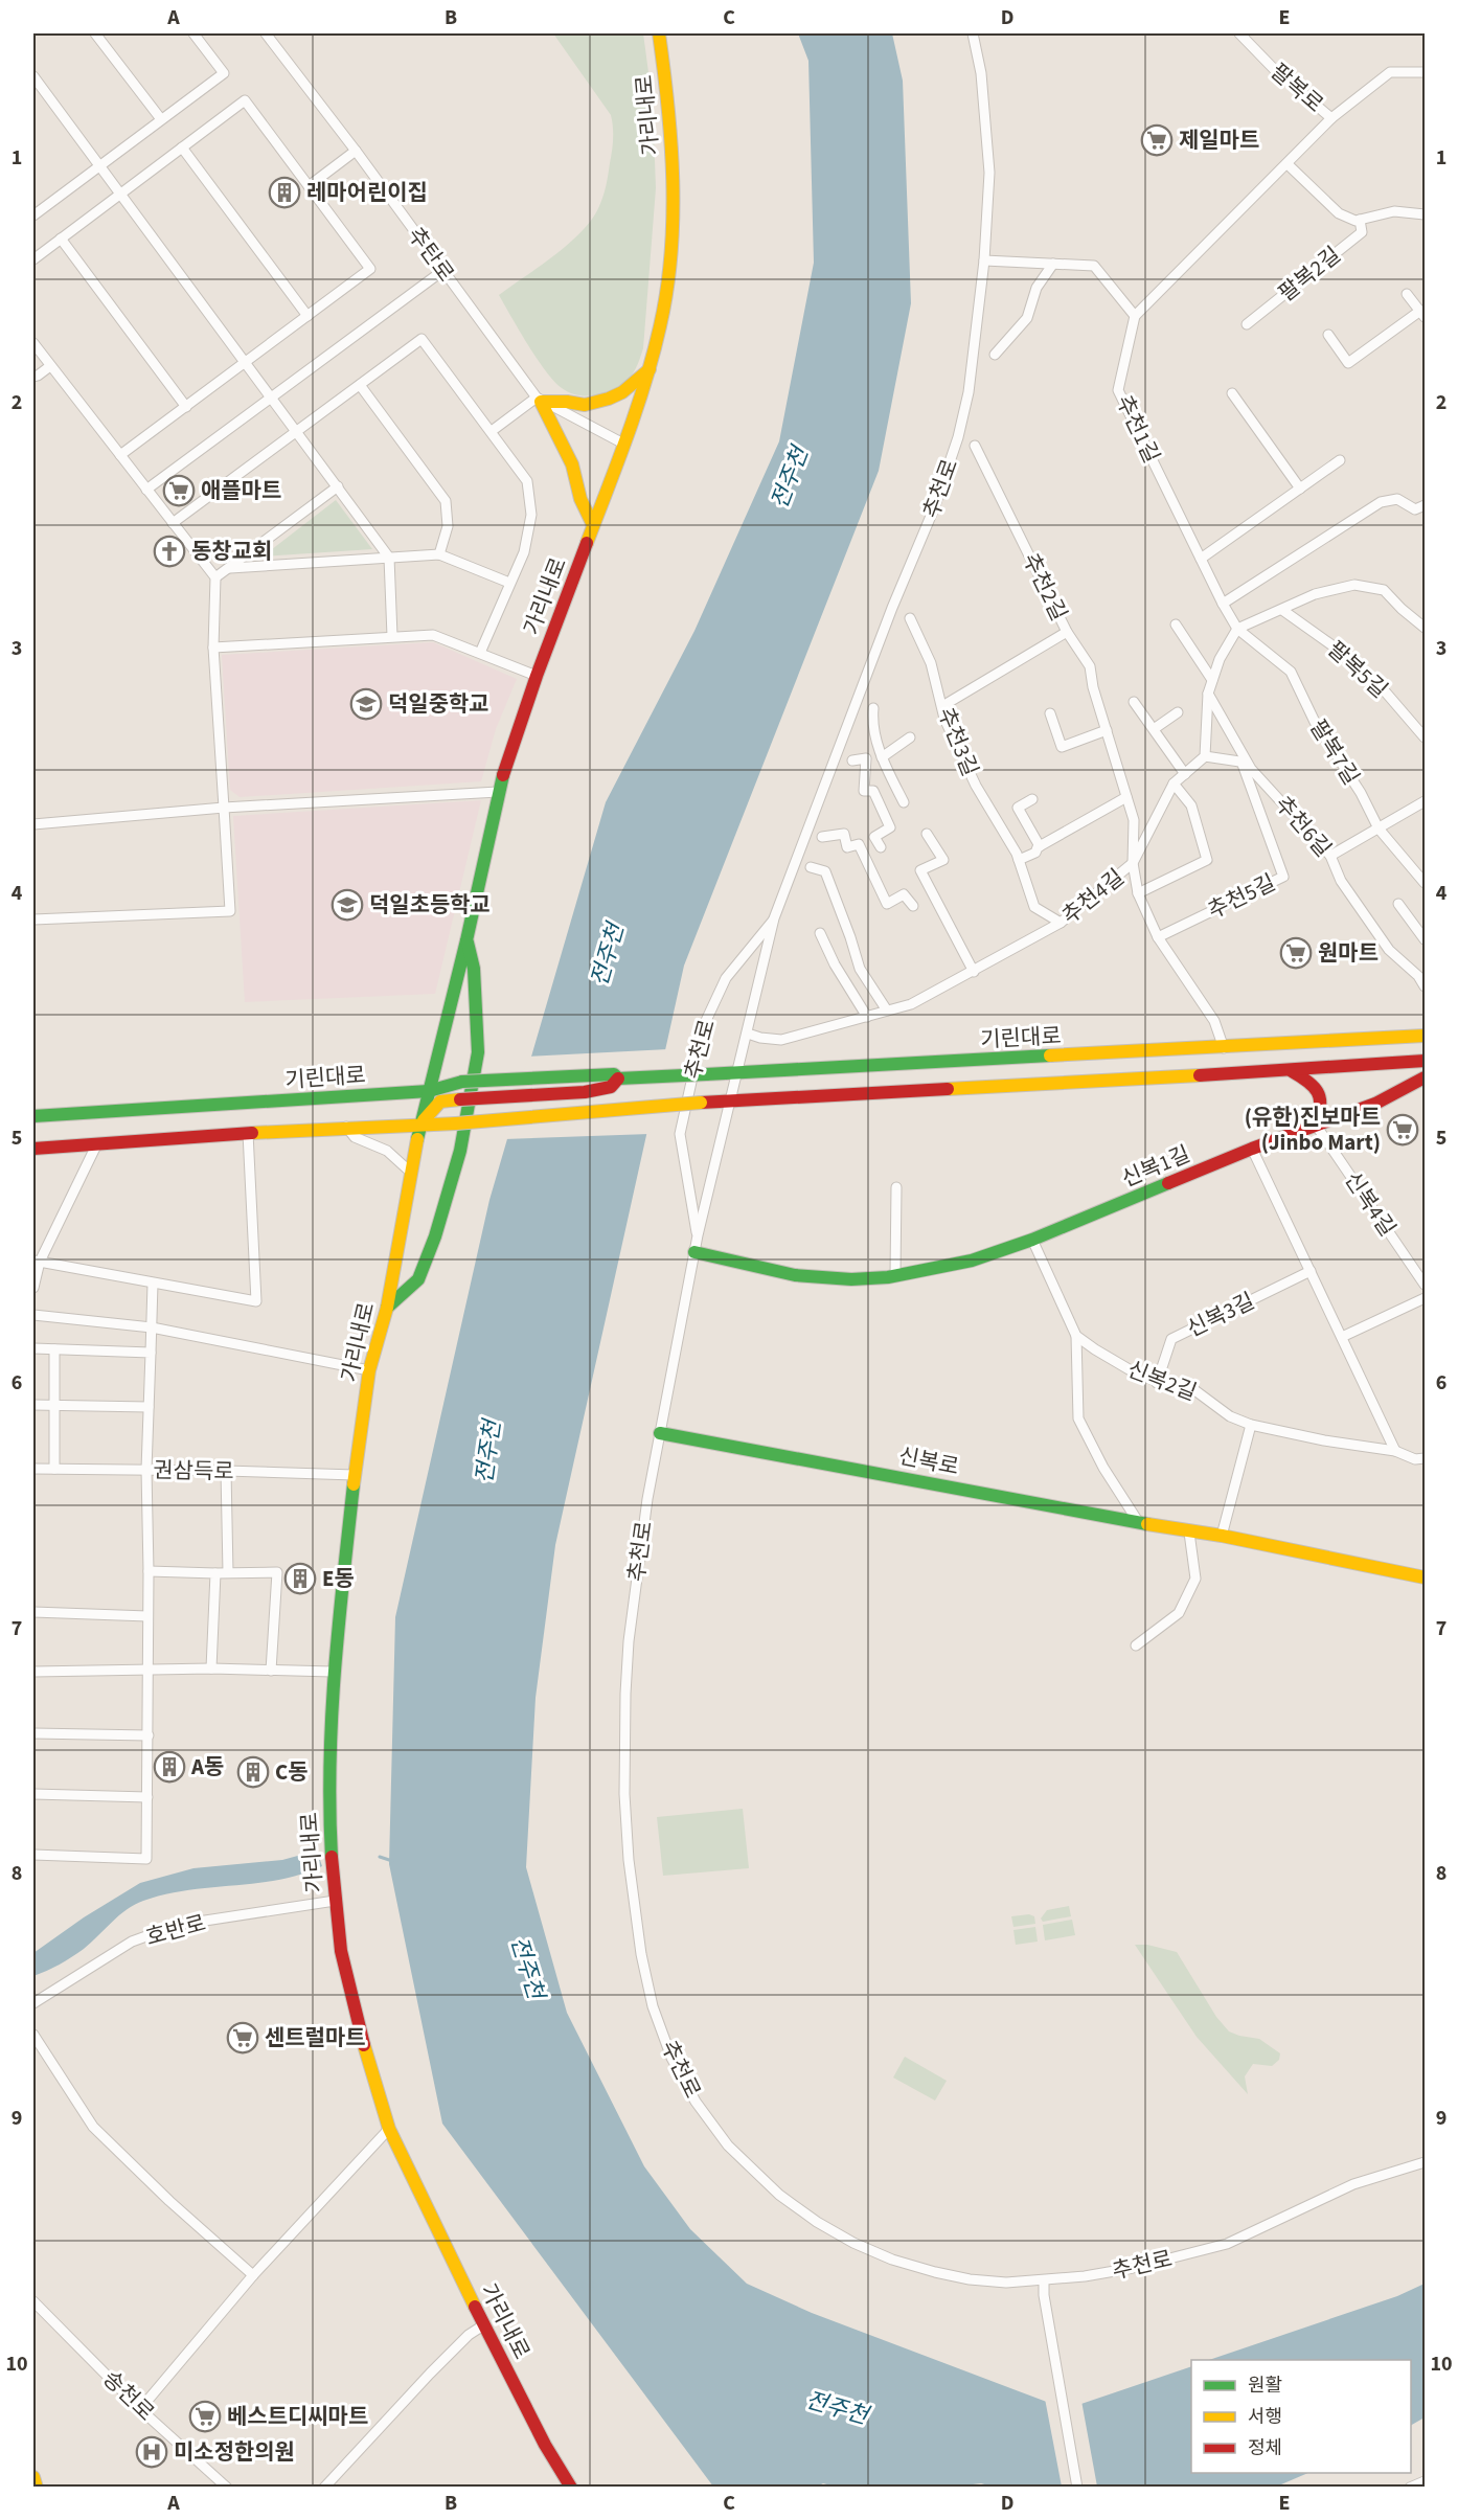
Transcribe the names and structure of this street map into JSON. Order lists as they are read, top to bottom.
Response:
{
  "streets": {
    "street": [
      "팔복로",
      "가리내로",
      "추탄로",
      "팔복2길",
      "추천1길",
      "추천로",
      "추천2길",
      "팔복5길",
      "추천3길",
      "팔복7길",
      "추천6길",
      "추천4길",
      "추천5길",
      "기린대로",
      "신복1길",
      "신복4길",
      "신복3길",
      "신복2길",
      "신복로",
      "권삼득로",
      "호반로",
      "송천로"
    ]
  },
  "crossings": [
    ["가리내로", "추탄로"],
    ["가리내로", "기린대로"],
    ["가리내로", "권삼득로"],
    ["가리내로", "호반로"],
    ["추천1길", "팔복7길"],
    ["추천로", "추천4길"],
    ["추천로", "기린대로"],
    ["추천로", "신복1길"],
    ["추천로", "신복로"],
    ["추천2길", "추천4길"],
    ["추천3길", "추천4길"],
    ["추천6길", "추천5길"],
    ["신복1길", "신복4길"],
    ["신복3길", "신복2길"]
  ],
  "water": ["전주천"],
  "places": {
    "supermarket": [
      "제일마트",
      "애플마트",
      "원마트",
      "(유한)진보마트 (Jinbo Mart)",
      "센트럴마트",
      "베스트디씨마트"
    ],
    "building": [
      "레마어린이집",
      "E동",
      "A동",
      "C동"
    ],
    "church": ["동창교회"],
    "school or university": ["덕일중학교", "덕일초등학교"],
    "hospital": ["미소정한의원"]
  },
  "legend": ["원활", "서행", "정체"],
  "grid": {
    "columns": [
      "A",
      "B",
      "C",
      "D",
      "E"
    ],
    "rows": [
      "1",
      "2",
      "3",
      "4",
      "5",
      "6",
      "7",
      "8",
      "9",
      "10"
    ]
  }
}
